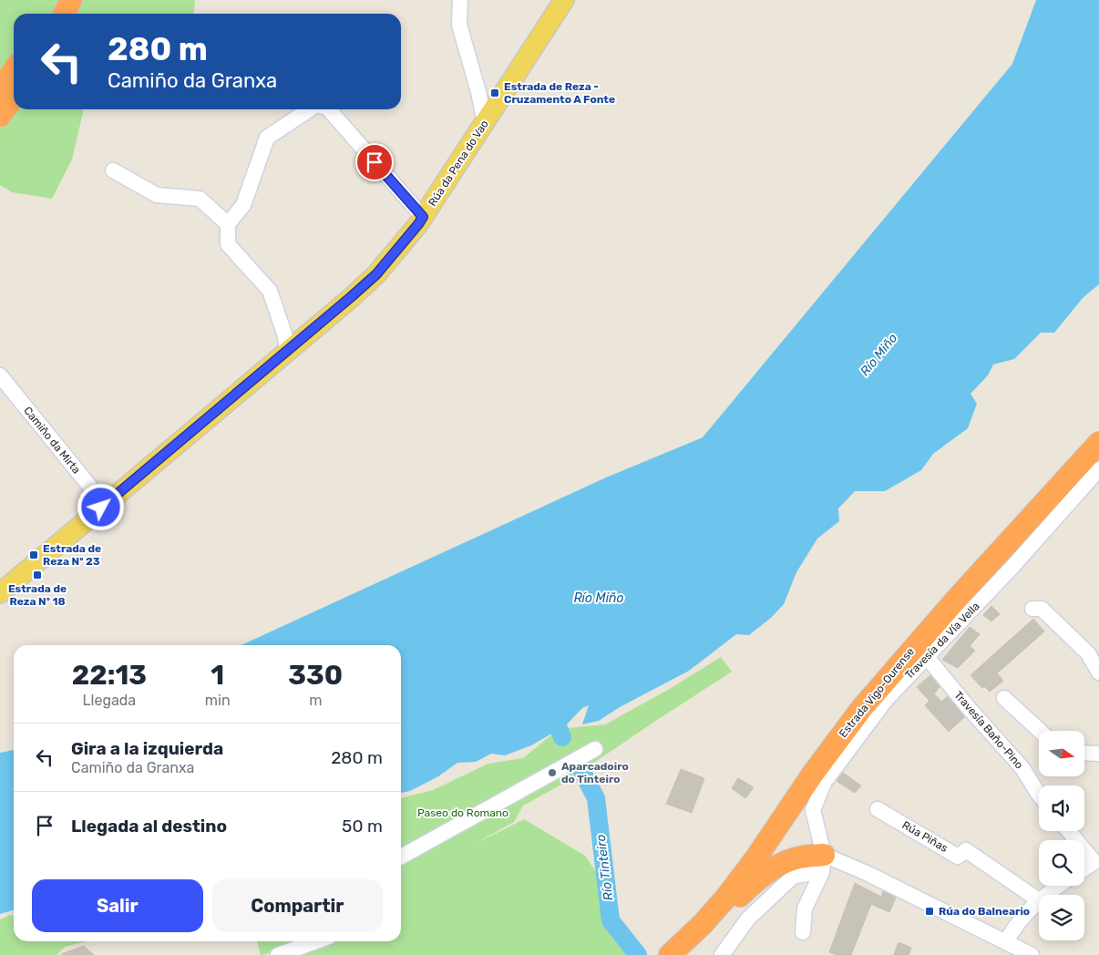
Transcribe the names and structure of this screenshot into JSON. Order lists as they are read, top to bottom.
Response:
{
  "streets": {
    "highway": ["Estrada Vigo-Ourense"],
    "main road": ["Rúa da Pena do Vao"],
    "street": [
      "Camiño da Mirta",
      "Travesía da Vía Vella",
      "Travesía Baño-Pino",
      "Rúa Piñas"
    ]
  },
  "crossings": [
    ["Rúa da Pena do Vao", "Camiño da Mirta"],
    ["Travesía da Vía Vella", "Travesía Baño-Pino"]
  ],
  "water": ["Río Miño", "Río Tinteiro"],
  "parks": ["Paseo do Romano"],
  "places": {
    "transit": [
      "Estrada de Reza - Cruzamento A Fonte",
      "Estrada de Reza Nº 23",
      "Estrada de Reza Nº 18",
      "Rúa do Balneario"
    ],
    "other": ["Aparcadoiro do Tinteiro"]
  },
  "north": "right",
  "page": {
    "turn": ["280 m", "Camiño da Granxa"],
    "eta": [
      "22:13",
      "Llegada",
      "1",
      "min",
      "330",
      "m"
    ],
    "list": [
      {
        "name": "Gira a la izquierda",
        "note": "Camiño da Granxa",
        "value": "280 m"
      },
      {
        "name": "Llegada al destino",
        "value": "50 m"
      }
    ],
    "buttons": ["Salir", "Compartir"]
  }
}
